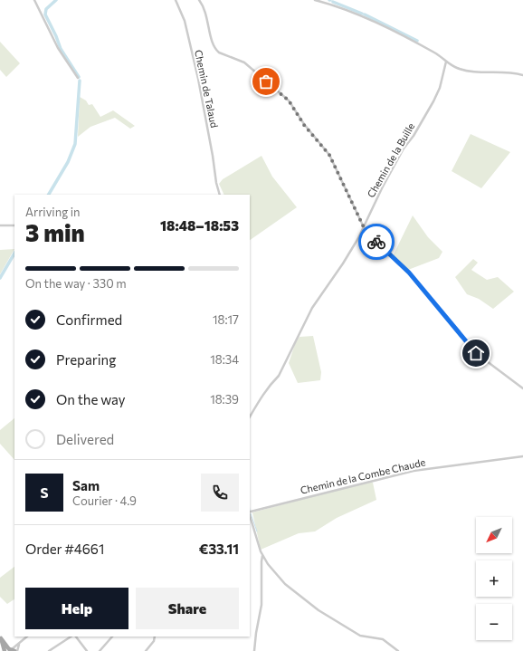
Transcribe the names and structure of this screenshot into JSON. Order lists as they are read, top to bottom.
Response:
{
  "streets": {
    "street": ["Chemin de Talaud", "Chemin de la Buille", "Chemin de la Combe Chaude"]
  },
  "north": "bottom left",
  "page": {
    "heading": ["3 min", "Arriving in", "18:48–18:53"],
    "panel": [
      "Sam",
      "Courier · 4.9",
      "Order #4661",
      "€33.11"
    ],
    "bar": "On the way · 330 m",
    "list": [
      ["Confirmed", "18:17"],
      ["Preparing", "18:34"],
      ["On the way", "18:39"],
      "Delivered"
    ],
    "round": "S",
    "map_buttons": ["+", "−"],
    "buttons": ["Help", "Share"]
  }
}
